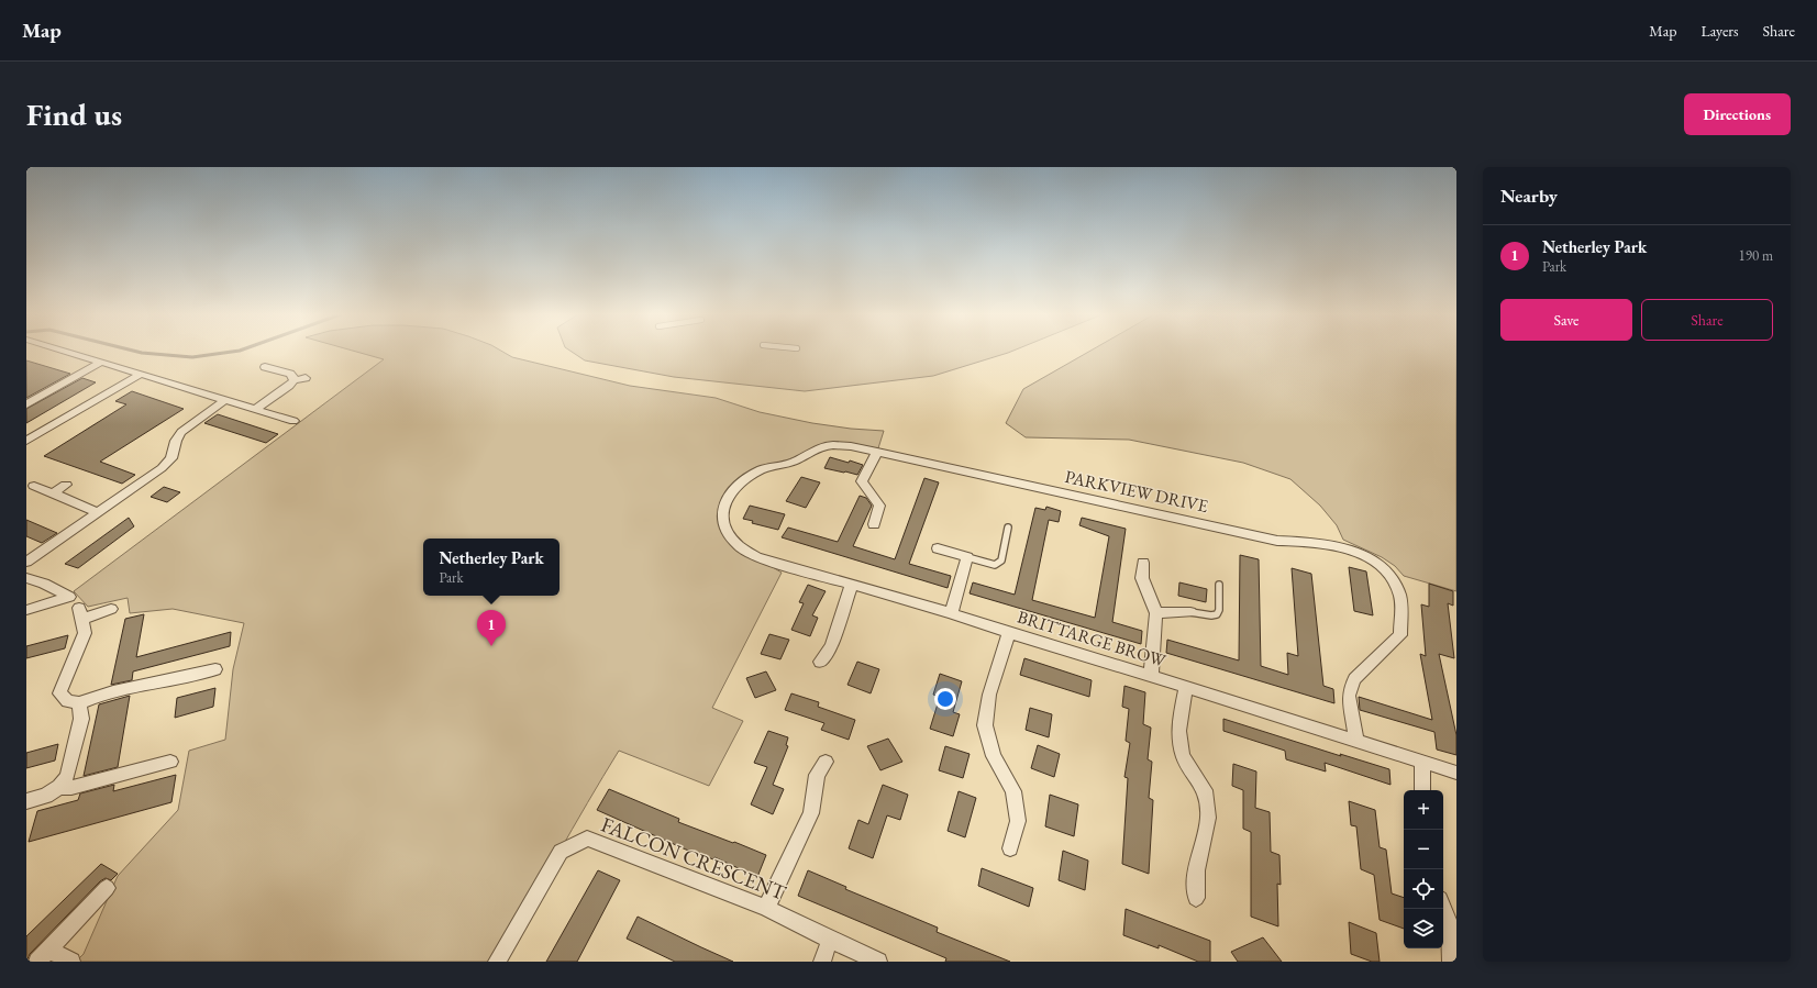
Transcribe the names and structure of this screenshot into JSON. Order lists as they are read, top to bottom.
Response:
{
  "streets": {
    "street": ["PARKVIEW DRIVE", "BRITTARGE BROW", "FALCON CRESCENT"]
  },
  "crossings": [
    ["PARKVIEW DRIVE", "BRITTARGE BROW"]
  ],
  "page": {
    "header": "Map",
    "nav": ["Map", "Layers", "Share"],
    "buttons": [
      "Directions",
      ["Save", "Share"]
    ],
    "title": "Find us",
    "heading": "Nearby",
    "list": [
      {
        "mark": "1",
        "name": "Netherley Park",
        "note": "Park",
        "value": "190 m"
      }
    ],
    "popup": ["Netherley Park", "Park"],
    "pins": "1",
    "map_buttons": ["+", "−"]
  }
}
